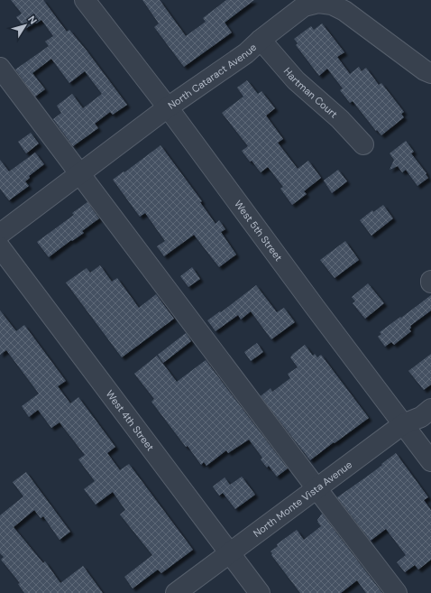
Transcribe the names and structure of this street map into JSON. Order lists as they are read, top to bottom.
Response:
{
  "streets": {
    "street": [
      "North Cataract Avenue",
      "Hartman Court",
      "West 5th Street",
      "West 4th Street",
      "North Monte Vista Avenue"
    ]
  },
  "crossings": [
    ["North Cataract Avenue", "Hartman Court"],
    ["North Cataract Avenue", "West 5th Street"],
    ["West 5th Street", "North Monte Vista Avenue"],
    ["West 4th Street", "North Monte Vista Avenue"]
  ],
  "north": "top right"
}
